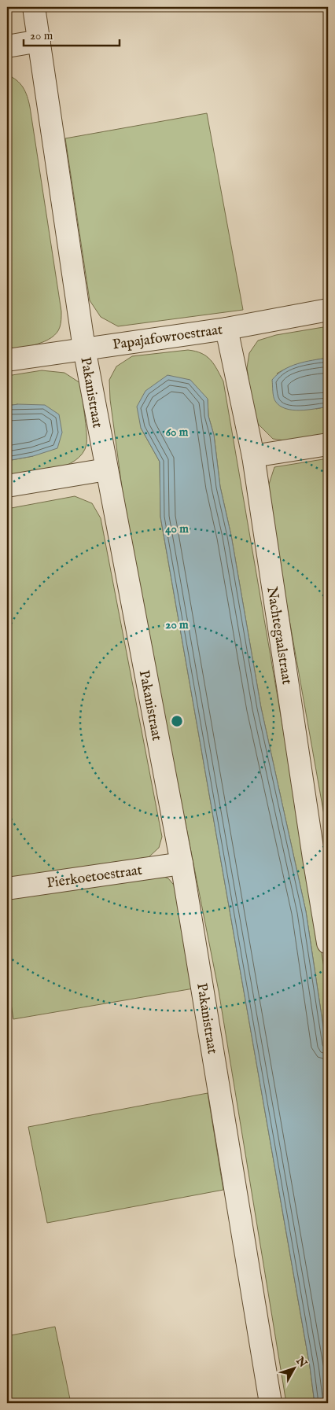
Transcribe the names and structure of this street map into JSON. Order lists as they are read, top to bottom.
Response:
{
  "streets": {
    "street": [
      "Papajafowroestraat",
      "Pakanistraat",
      "Nachtegaalstraat",
      "Pierkoetoestraat"
    ]
  },
  "crossings": [
    ["Papajafowroestraat", "Pakanistraat"],
    ["Papajafowroestraat", "Nachtegaalstraat"],
    ["Pakanistraat", "Pierkoetoestraat"]
  ],
  "scale_bar": "20 m",
  "north": "top right",
  "rings": ["60 m", "40 m", "20 m"]
}
